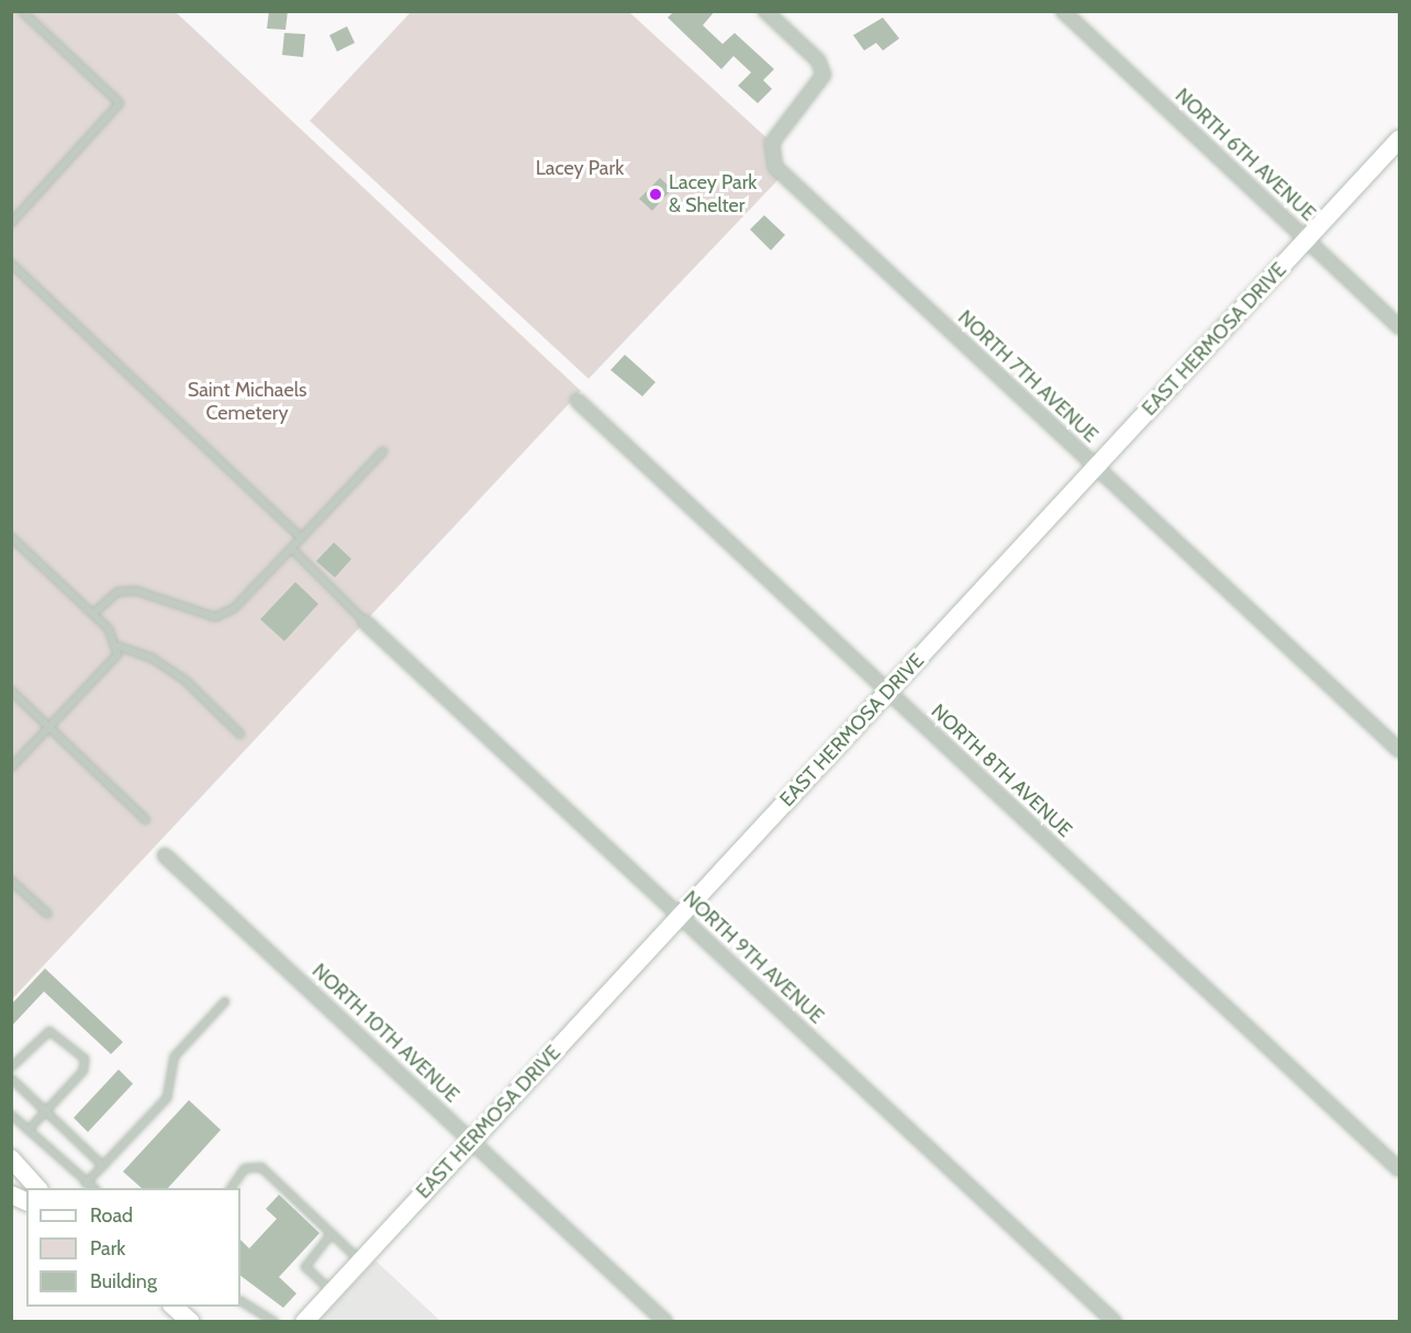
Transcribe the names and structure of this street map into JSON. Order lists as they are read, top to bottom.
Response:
{
  "streets": {
    "street": [
      "NORTH 6TH AVENUE",
      "EAST HERMOSA DRIVE",
      "NORTH 7TH AVENUE",
      "NORTH 8TH AVENUE",
      "NORTH 9TH AVENUE",
      "NORTH 10TH AVENUE"
    ]
  },
  "crossings": [
    ["NORTH 6TH AVENUE", "EAST HERMOSA DRIVE"],
    ["EAST HERMOSA DRIVE", "NORTH 7TH AVENUE"],
    ["EAST HERMOSA DRIVE", "NORTH 8TH AVENUE"],
    ["EAST HERMOSA DRIVE", "NORTH 9TH AVENUE"],
    ["EAST HERMOSA DRIVE", "NORTH 10TH AVENUE"]
  ],
  "parks": ["Lacey Park", "Saint Michaels Cemetery"],
  "places": ["Lacey Park & Shelter"],
  "legend": ["Road", "Park", "Building"]
}
